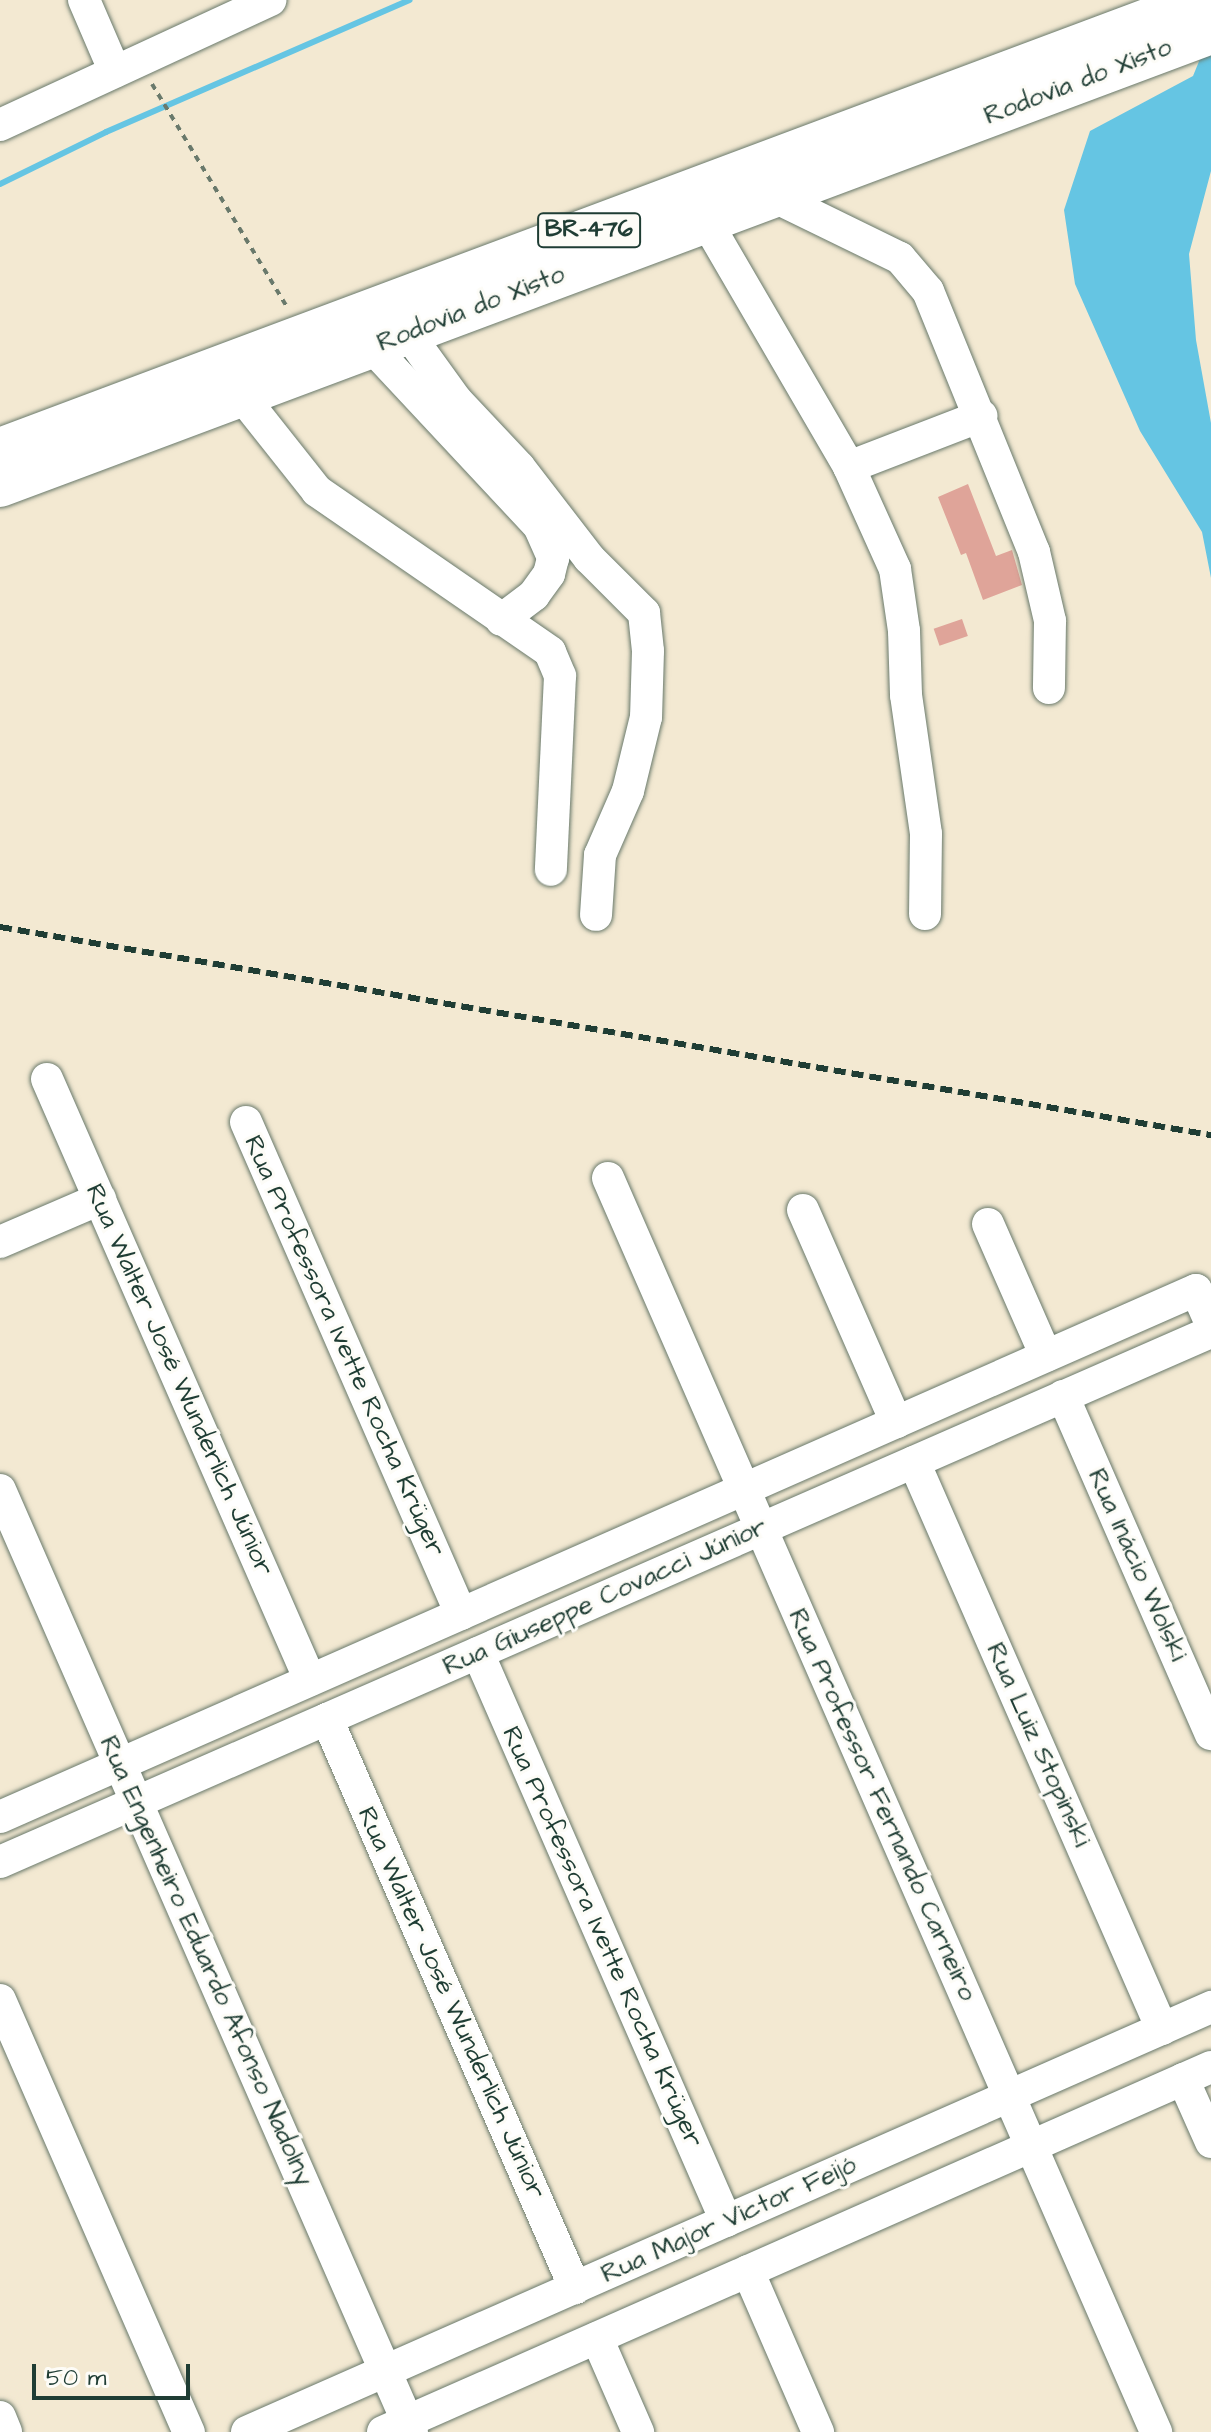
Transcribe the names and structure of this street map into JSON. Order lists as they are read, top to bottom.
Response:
{
  "streets": {
    "highway": ["Rodovia do Xisto", "BR-476"],
    "street": [
      "Rua Professora Ivette Rocha Krüger",
      "Rua Walter José Wunderlich Júnior",
      "Rua Inácio Wolski",
      "Rua Giuseppe Covacci Júnior",
      "Rua Luiz Stopinski",
      "Rua Professor Fernando Carneiro",
      "Rua Engenheiro Eduardo Afonso Nadolny",
      "Rua Major Victor Feijó"
    ]
  },
  "crossings": [
    ["Rua Professora Ivette Rocha Krüger", "Rua Giuseppe Covacci Júnior"],
    ["Rua Professora Ivette Rocha Krüger", "Rua Major Victor Feijó"],
    ["Rua Walter José Wunderlich Júnior", "Rua Giuseppe Covacci Júnior"],
    ["Rua Walter José Wunderlich Júnior", "Rua Major Victor Feijó"],
    ["Rua Inácio Wolski", "Rua Giuseppe Covacci Júnior"],
    ["Rua Giuseppe Covacci Júnior", "Rua Luiz Stopinski"],
    ["Rua Giuseppe Covacci Júnior", "Rua Professor Fernando Carneiro"],
    ["Rua Giuseppe Covacci Júnior", "Rua Engenheiro Eduardo Afonso Nadolny"],
    ["Rua Luiz Stopinski", "Rua Major Victor Feijó"],
    ["Rua Professor Fernando Carneiro", "Rua Major Victor Feijó"],
    ["Rua Engenheiro Eduardo Afonso Nadolny", "Rua Major Victor Feijó"]
  ],
  "scale_bar": "50 m"
}
